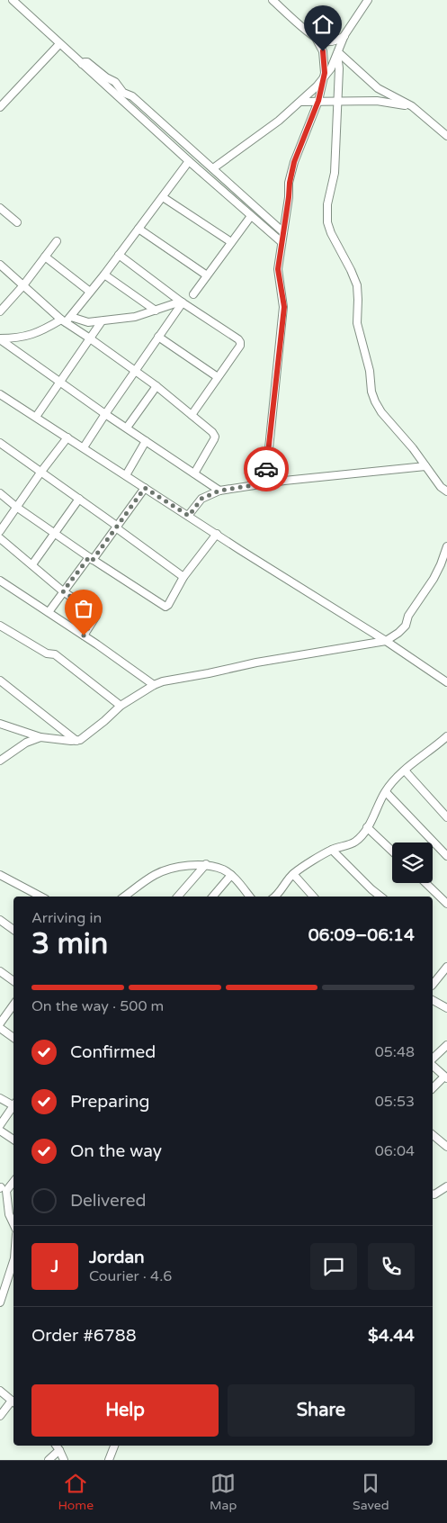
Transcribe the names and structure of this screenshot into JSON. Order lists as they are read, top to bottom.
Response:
{
  "page": {
    "heading": ["3 min", "Arriving in", "06:09–06:14"],
    "panel": [
      "Jordan",
      "Courier · 4.6",
      "Order #6788",
      "$4.44"
    ],
    "bar": "On the way · 500 m",
    "list": [
      ["Confirmed", "05:48"],
      ["Preparing", "05:53"],
      ["On the way", "06:04"],
      "Delivered"
    ],
    "round": "J",
    "buttons": ["Help", "Share"],
    "tabs": ["Home", "Map", "Saved"]
  }
}
